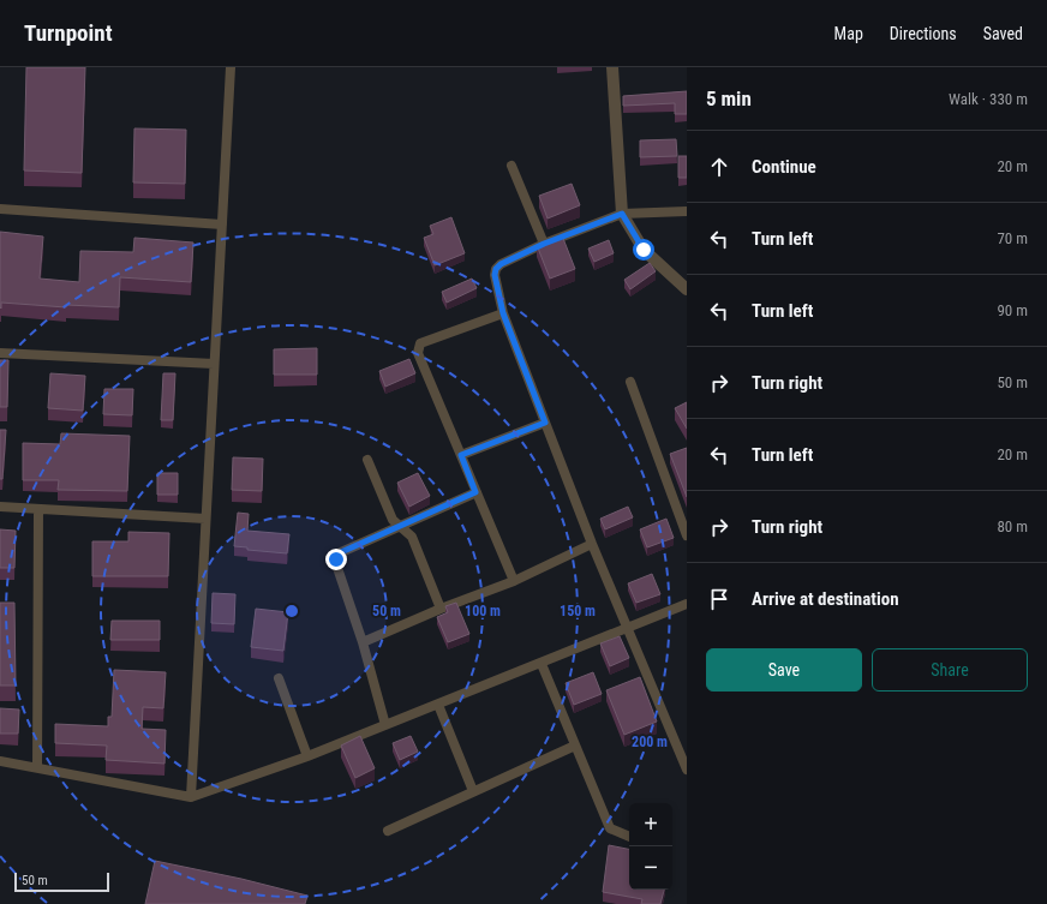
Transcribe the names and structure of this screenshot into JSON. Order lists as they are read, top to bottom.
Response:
{
  "scale_bar": "50 m",
  "page": {
    "header": "Turnpoint",
    "nav": ["Map", "Directions", "Saved"],
    "heading": ["5 min", "Walk · 330 m"],
    "list": [
      ["Continue", "20 m"],
      ["Turn left", "70 m"],
      ["Turn left", "90 m"],
      ["Turn right", "50 m"],
      ["Turn left", "20 m"],
      ["Turn right", "80 m"],
      "Arrive at destination"
    ],
    "buttons": ["Save", "Share"],
    "map_buttons": ["+", "−"],
    "scale": "50 m"
  },
  "rings": [
    "50 m",
    "100 m",
    "150 m",
    "200 m"
  ]
}
